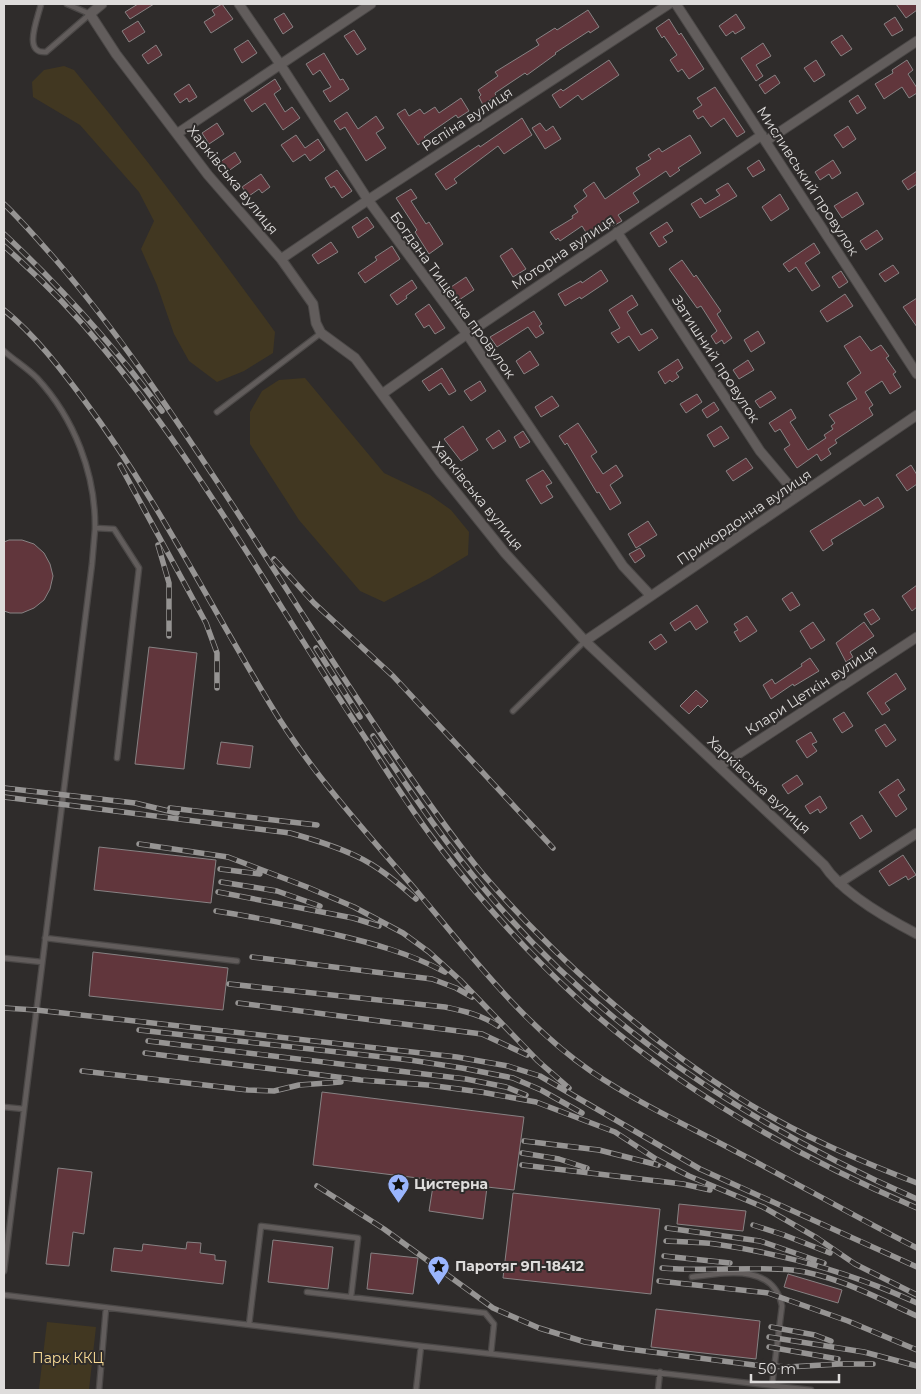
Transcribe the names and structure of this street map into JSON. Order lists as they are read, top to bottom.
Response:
{
  "streets": {
    "street": [
      "Рєпіна вулиця",
      "Харківська вулиця",
      "Мисливський провулок",
      "Моторна вулиця",
      "Богдана Тищенка провулок",
      "Затишний провулок",
      "Прикордонна вулиця",
      "Клари Цеткін вулиця"
    ]
  },
  "crossings": [
    ["Рєпіна вулиця", "Харківська вулиця"],
    ["Рєпіна вулиця", "Богдана Тищенка провулок"],
    ["Харківська вулиця", "Моторна вулиця"],
    ["Харківська вулиця", "Прикордонна вулиця"],
    ["Харківська вулиця", "Клари Цеткін вулиця"],
    ["Мисливський провулок", "Моторна вулиця"],
    ["Моторна вулиця", "Богдана Тищенка провулок"],
    ["Моторна вулиця", "Затишний провулок"],
    ["Богдана Тищенка провулок", "Прикордонна вулиця"],
    ["Затишний провулок", "Прикордонна вулиця"]
  ],
  "parks": ["Парк ККЦ"],
  "places": {
    "place": ["Цистерна", "Паротяг 9П-18412"]
  },
  "scale_bar": "50 m"
}
